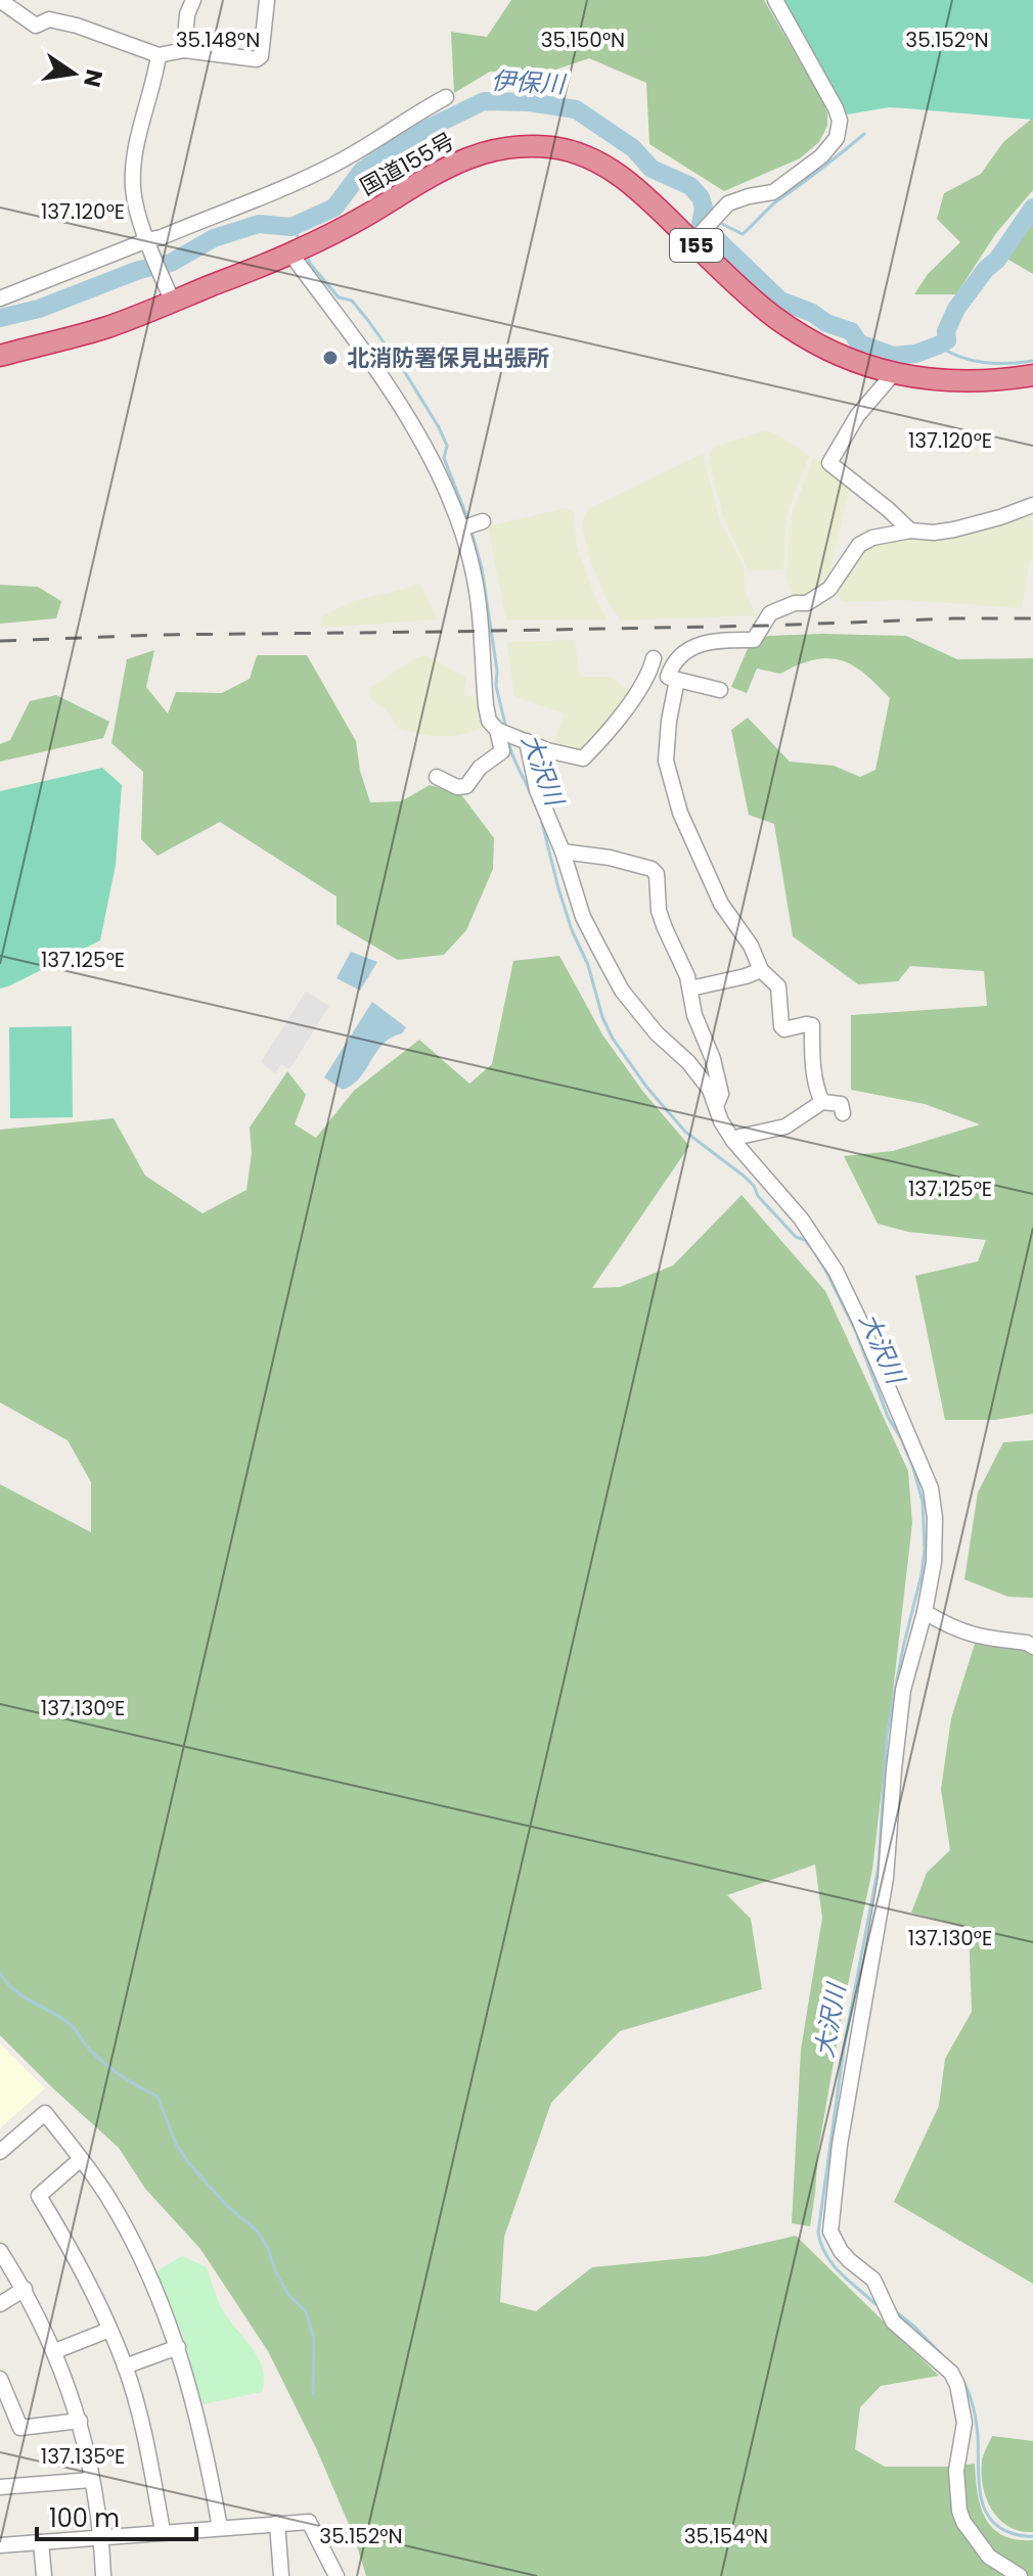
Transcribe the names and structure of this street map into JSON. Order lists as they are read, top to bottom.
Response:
{
  "streets": {
    "highway": ["国道155号", "155"]
  },
  "water": ["伊保川", "大沢川"],
  "places": ["北消防署保見出張所"],
  "scale_bar": "100 m",
  "north": "right",
  "coordinates": [
    "35.148°N",
    "35.150°N",
    "35.152°N",
    "137.120°E",
    "137.125°E",
    "137.130°E",
    "137.135°E",
    "35.154°N"
  ]
}
